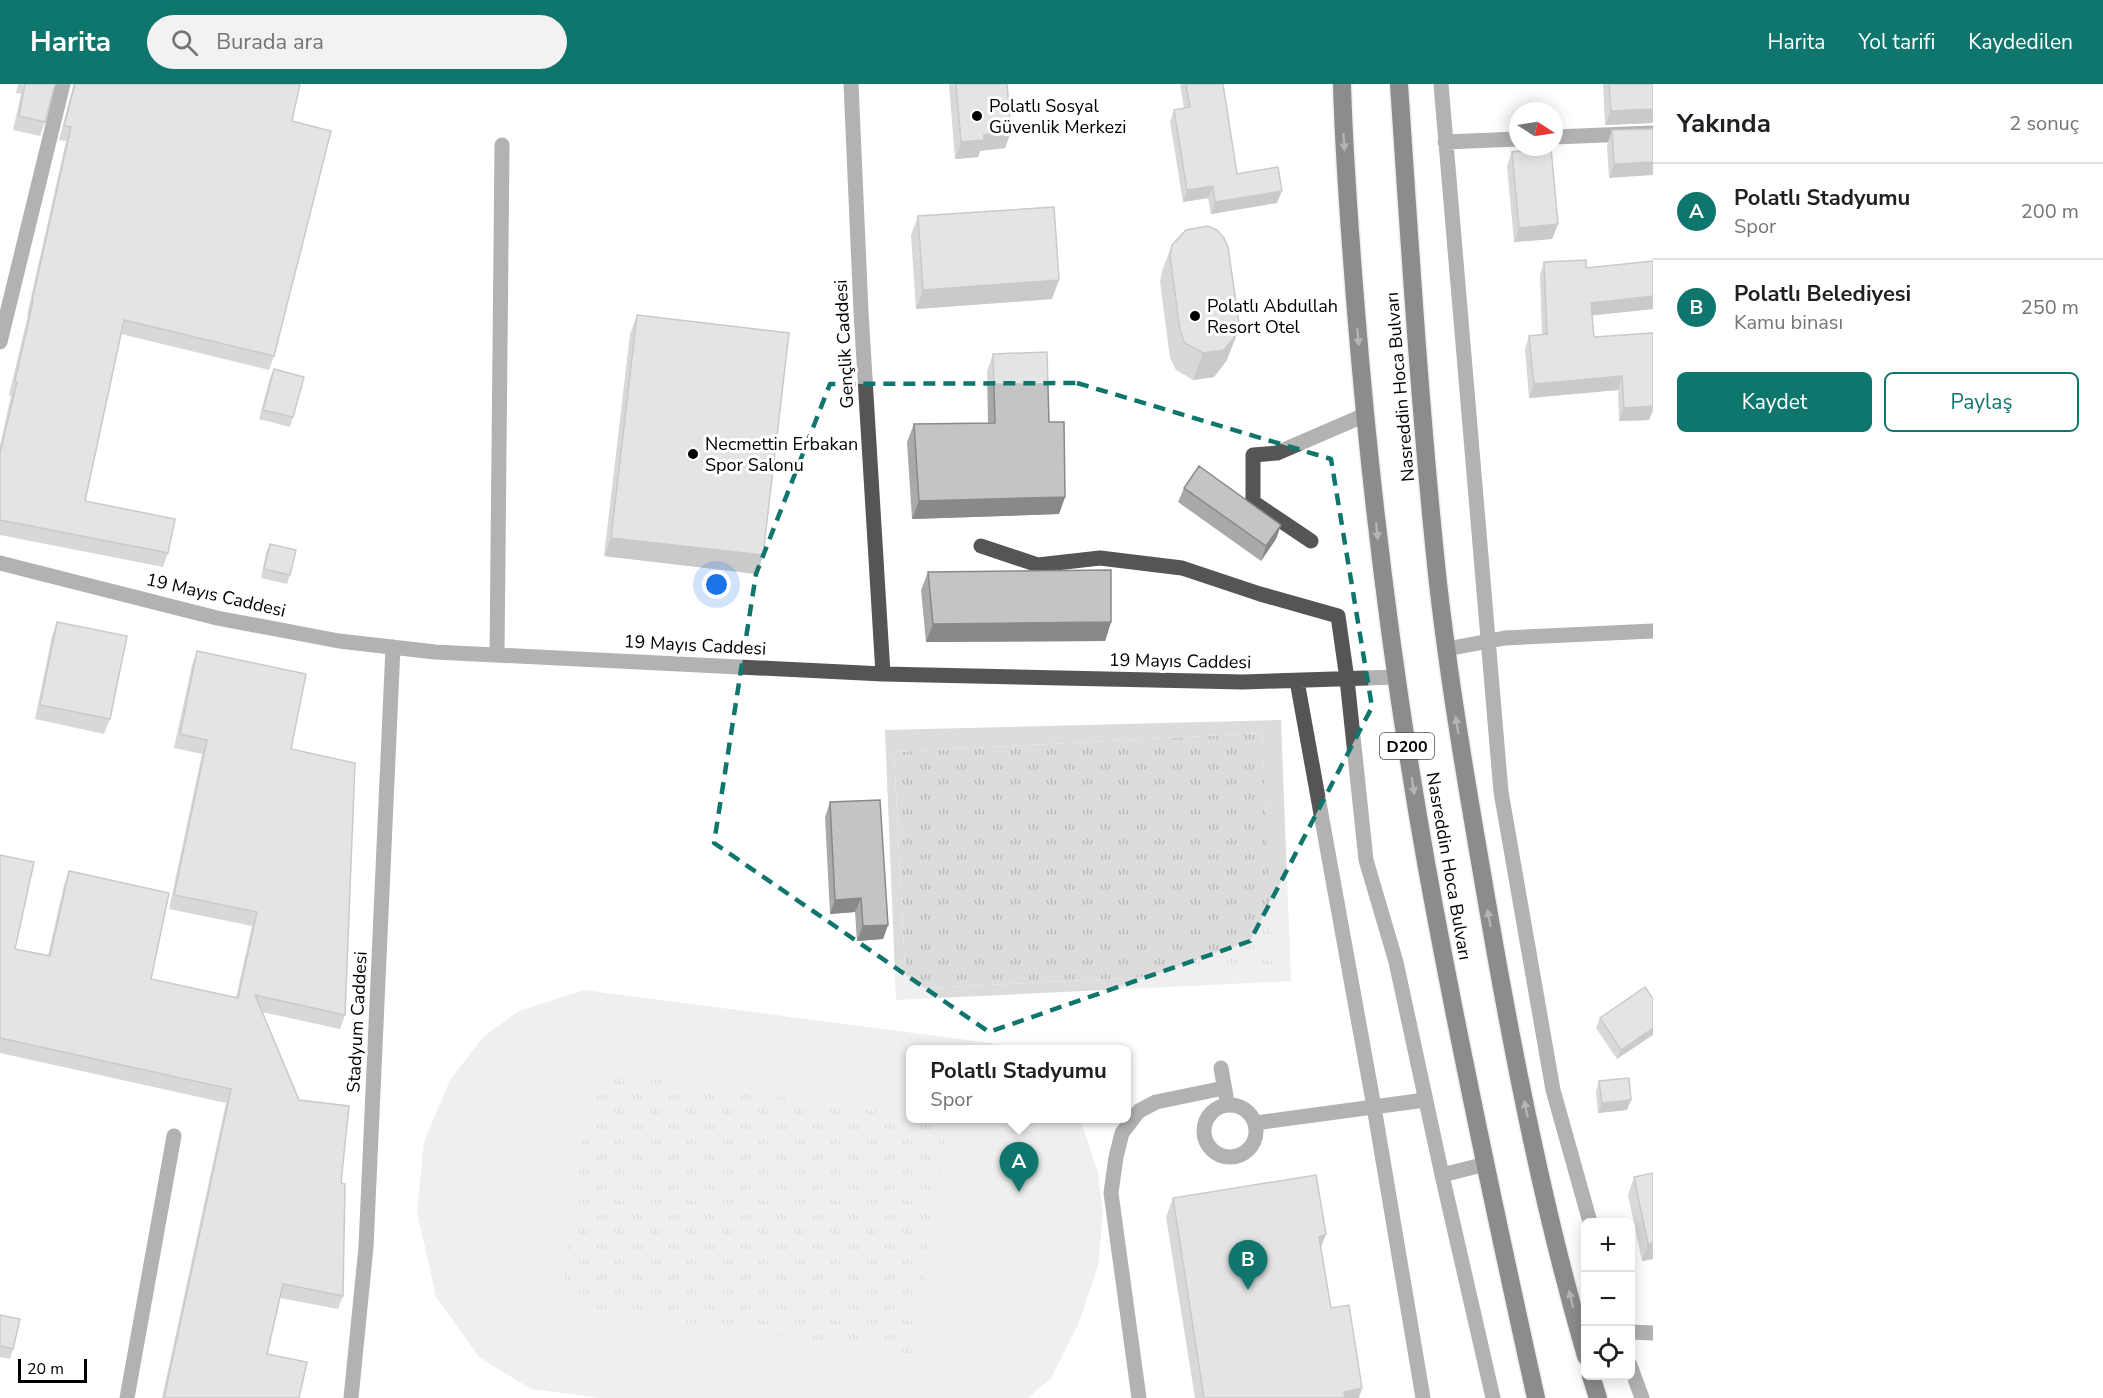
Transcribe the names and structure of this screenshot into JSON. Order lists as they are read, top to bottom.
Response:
{
  "streets": {
    "highway": ["Nasreddin Hoca Bulvarı", "D200"],
    "street": ["Gençlik Caddesi", "19 Mayıs Caddesi", "Stadyum Caddesi"]
  },
  "crossings": [
    ["Gençlik Caddesi", "19 Mayıs Caddesi"],
    ["Nasreddin Hoca Bulvarı", "19 Mayıs Caddesi"],
    ["19 Mayıs Caddesi", "Stadyum Caddesi"]
  ],
  "places": ["Polatlı Sosyal Güvenlik Merkezi", "Polatlı Abdullah Resort Otel", "Necmettin Erbakan Spor Salonu"],
  "scale_bar": "20 m",
  "north": "right",
  "page": {
    "header": "Harita",
    "search": "Burada ara",
    "nav": ["Harita", "Yol tarifi", "Kaydedilen"],
    "heading": ["Yakında", "2 sonuç"],
    "list": [
      {
        "mark": "A",
        "name": "Polatlı Stadyumu",
        "note": "Spor",
        "value": "200 m"
      },
      {
        "mark": "B",
        "name": "Polatlı Belediyesi",
        "note": "Kamu binası",
        "value": "250 m"
      }
    ],
    "buttons": ["Kaydet", "Paylaş"],
    "popup": ["Polatlı Stadyumu", "Spor"],
    "pins": ["A", "B"],
    "map_buttons": ["+", "−"],
    "scale": "20 m"
  }
}
